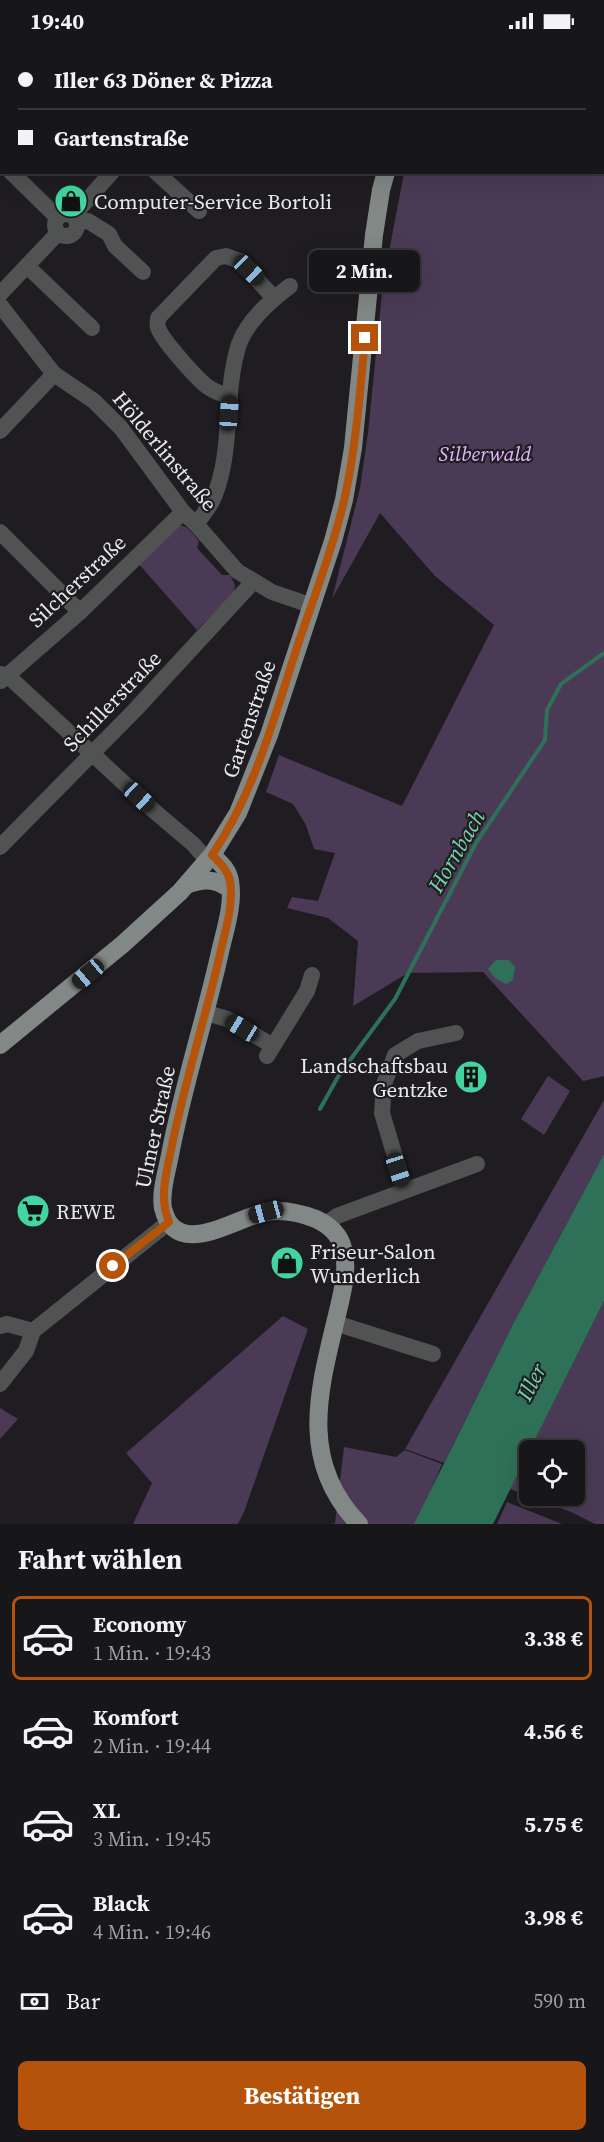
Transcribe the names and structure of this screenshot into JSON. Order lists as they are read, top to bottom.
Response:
{
  "streets": {
    "main road": ["Gartenstraße", "Ulmer Straße"],
    "street": ["Hölderlinstraße", "Silcherstraße", "Schillerstraße"]
  },
  "crossings": [
    ["Hölderlinstraße", "Silcherstraße"],
    ["Hölderlinstraße", "Schillerstraße"],
    ["Hölderlinstraße", "Gartenstraße"],
    ["Gartenstraße", "Ulmer Straße"]
  ],
  "water": ["Hornbach", "Iller"],
  "parks": ["Silberwald"],
  "places": {
    "shop": ["Computer-Service Bortoli", "Friseur-Salon Wunderlich"],
    "building": ["Landschaftsbau Gentzke"],
    "supermarket": ["REWE"]
  },
  "page": {
    "status": "19:40",
    "banner": ["Iller 63 Döner & Pizza", "Gartenstraße"],
    "bubble": "2 Min.",
    "heading": "Fahrt wählen",
    "list": [
      {
        "name": "Economy",
        "note": "1 Min. · 19:43",
        "value": "3.38 €"
      },
      {
        "name": "Komfort",
        "note": "2 Min. · 19:44",
        "value": "4.56 €"
      },
      {
        "name": "XL",
        "note": "3 Min. · 19:45",
        "value": "5.75 €"
      },
      {
        "name": "Black",
        "note": "4 Min. · 19:46",
        "value": "3.98 €"
      }
    ],
    "pay": ["Bar", "590 m"],
    "buttons": "Bestätigen"
  }
}
